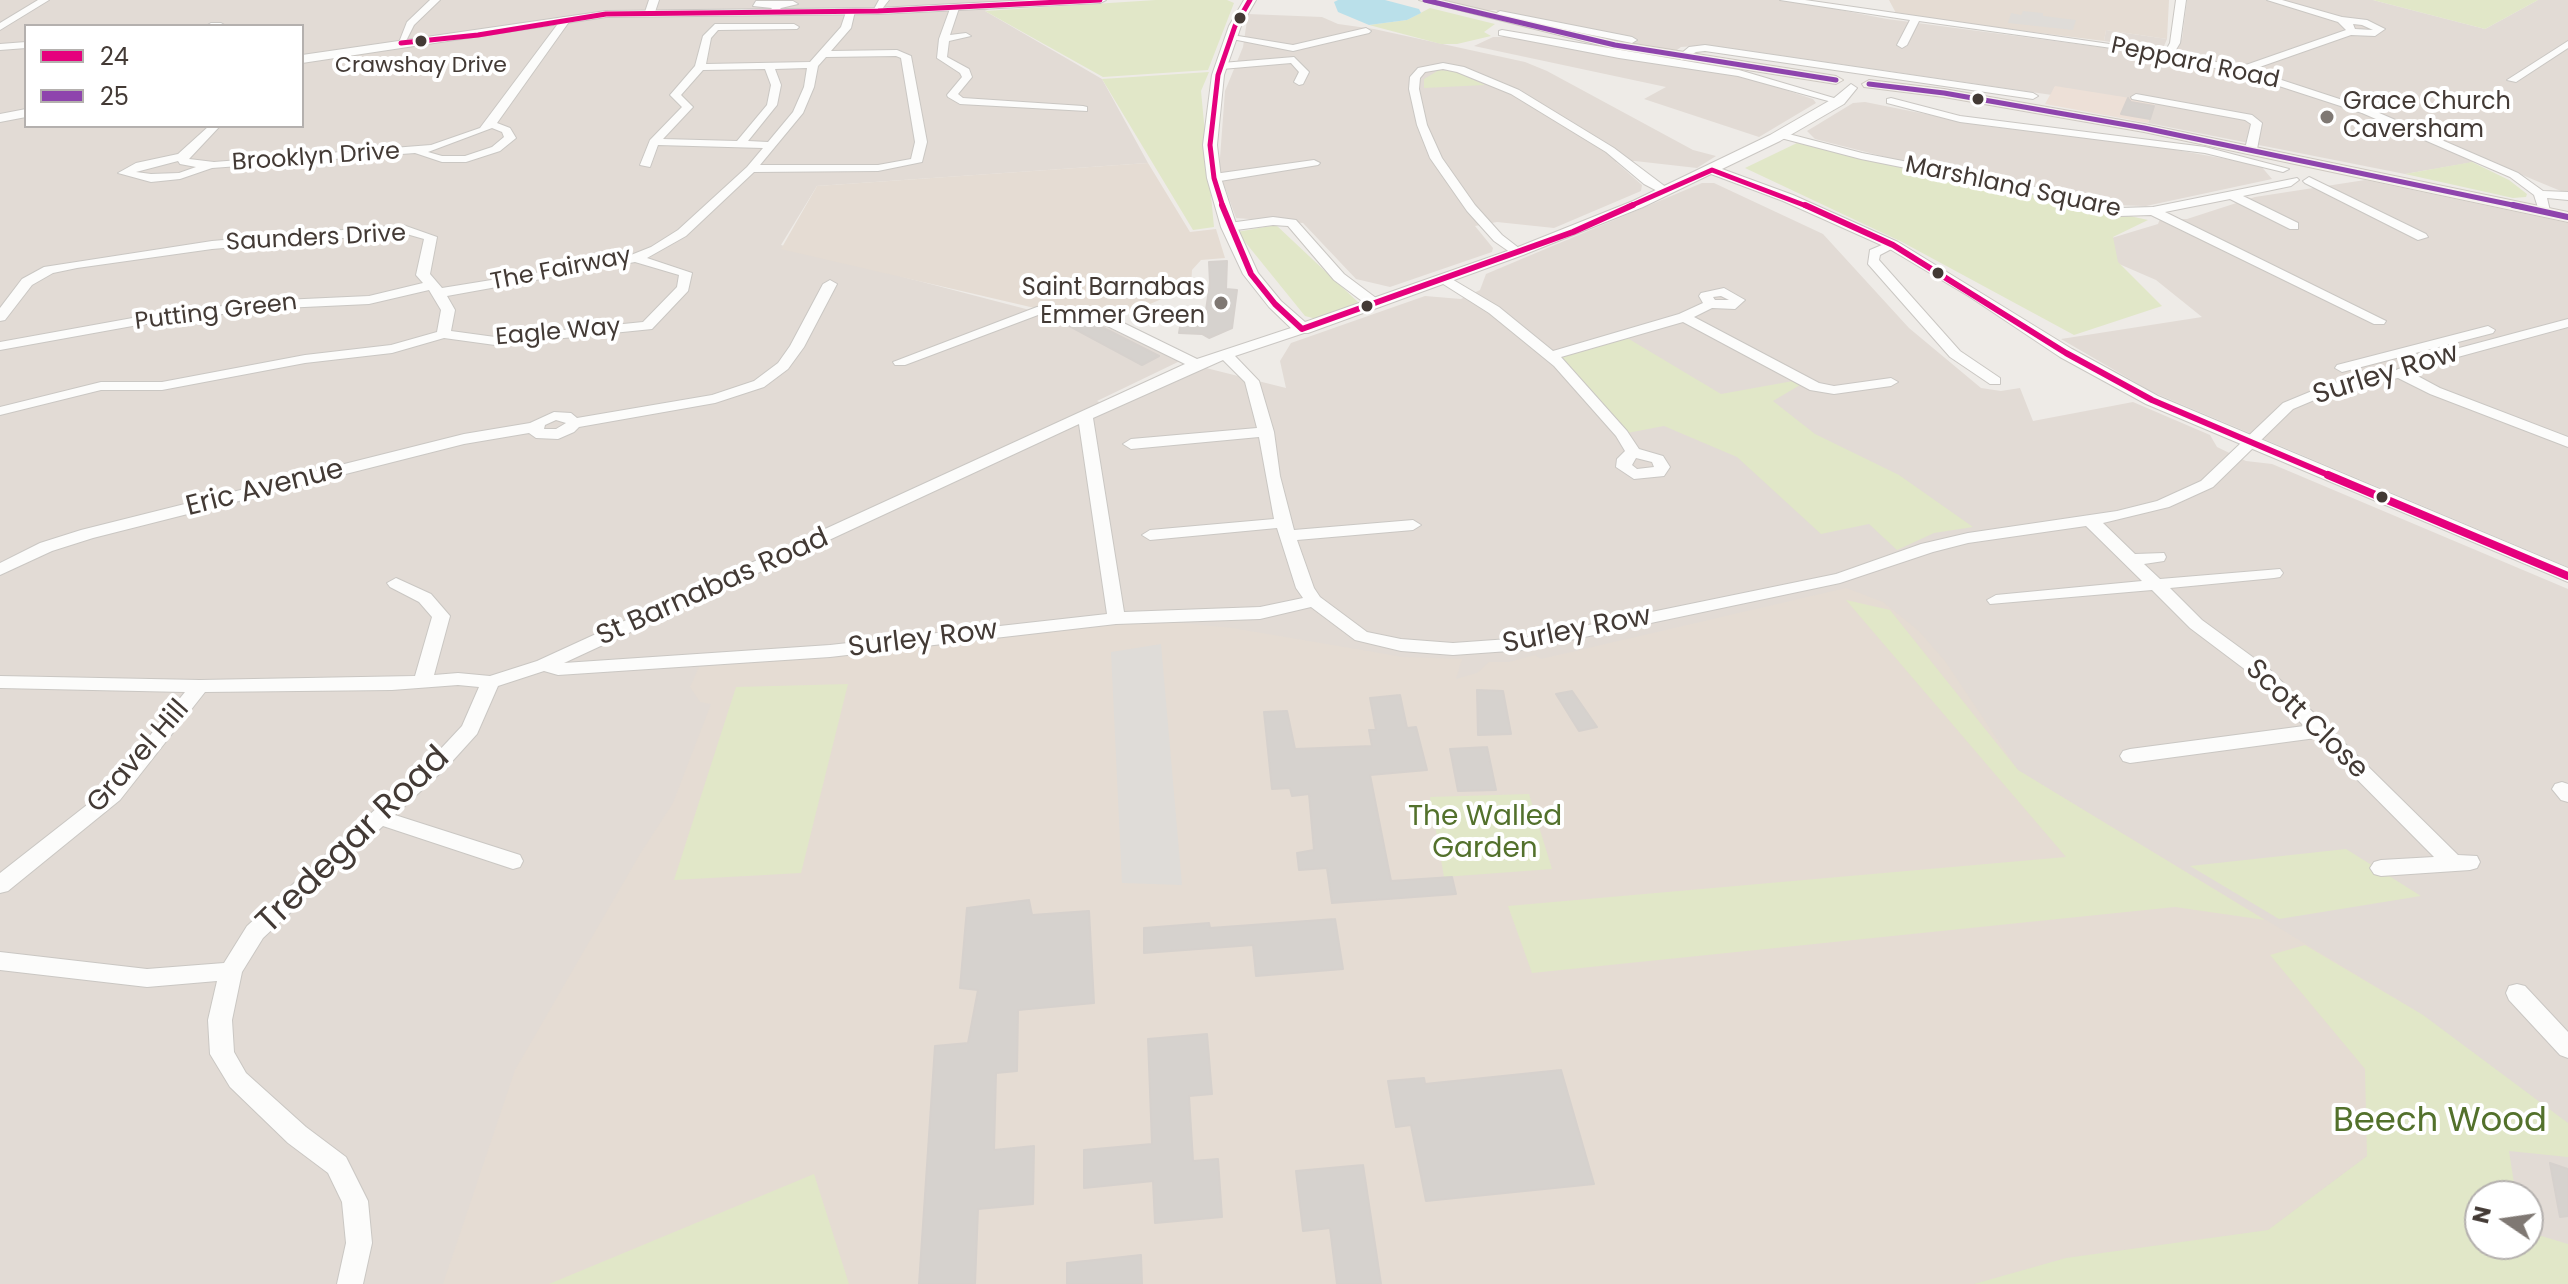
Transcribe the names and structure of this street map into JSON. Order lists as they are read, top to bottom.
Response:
{
  "streets": {
    "street": [
      "Peppard Road",
      "Brooklyn Drive",
      "Marshland Square",
      "Saunders Drive",
      "The Fairway",
      "Putting Green",
      "Eagle Way",
      "Surley Row",
      "Eric Avenue",
      "St Barnabas Road",
      "Scott Close",
      "Gravel Hill",
      "Tredegar Road"
    ]
  },
  "crossings": [
    ["Saunders Drive", "The Fairway"],
    ["Saunders Drive", "Putting Green"],
    ["Saunders Drive", "Eagle Way"],
    ["The Fairway", "Putting Green"],
    ["The Fairway", "Eagle Way"],
    ["Surley Row", "St Barnabas Road"],
    ["Surley Row", "Scott Close"],
    ["St Barnabas Road", "Gravel Hill"],
    ["St Barnabas Road", "Tredegar Road"]
  ],
  "parks": ["The Walled Garden", "Beech Wood"],
  "places": ["Crawshay Drive", "Grace Church Caversham", "Saint Barnabas Emmer Green"],
  "lines": ["transit line 24", "transit line 25"],
  "legend": ["24", "25"],
  "north": "left"
}
